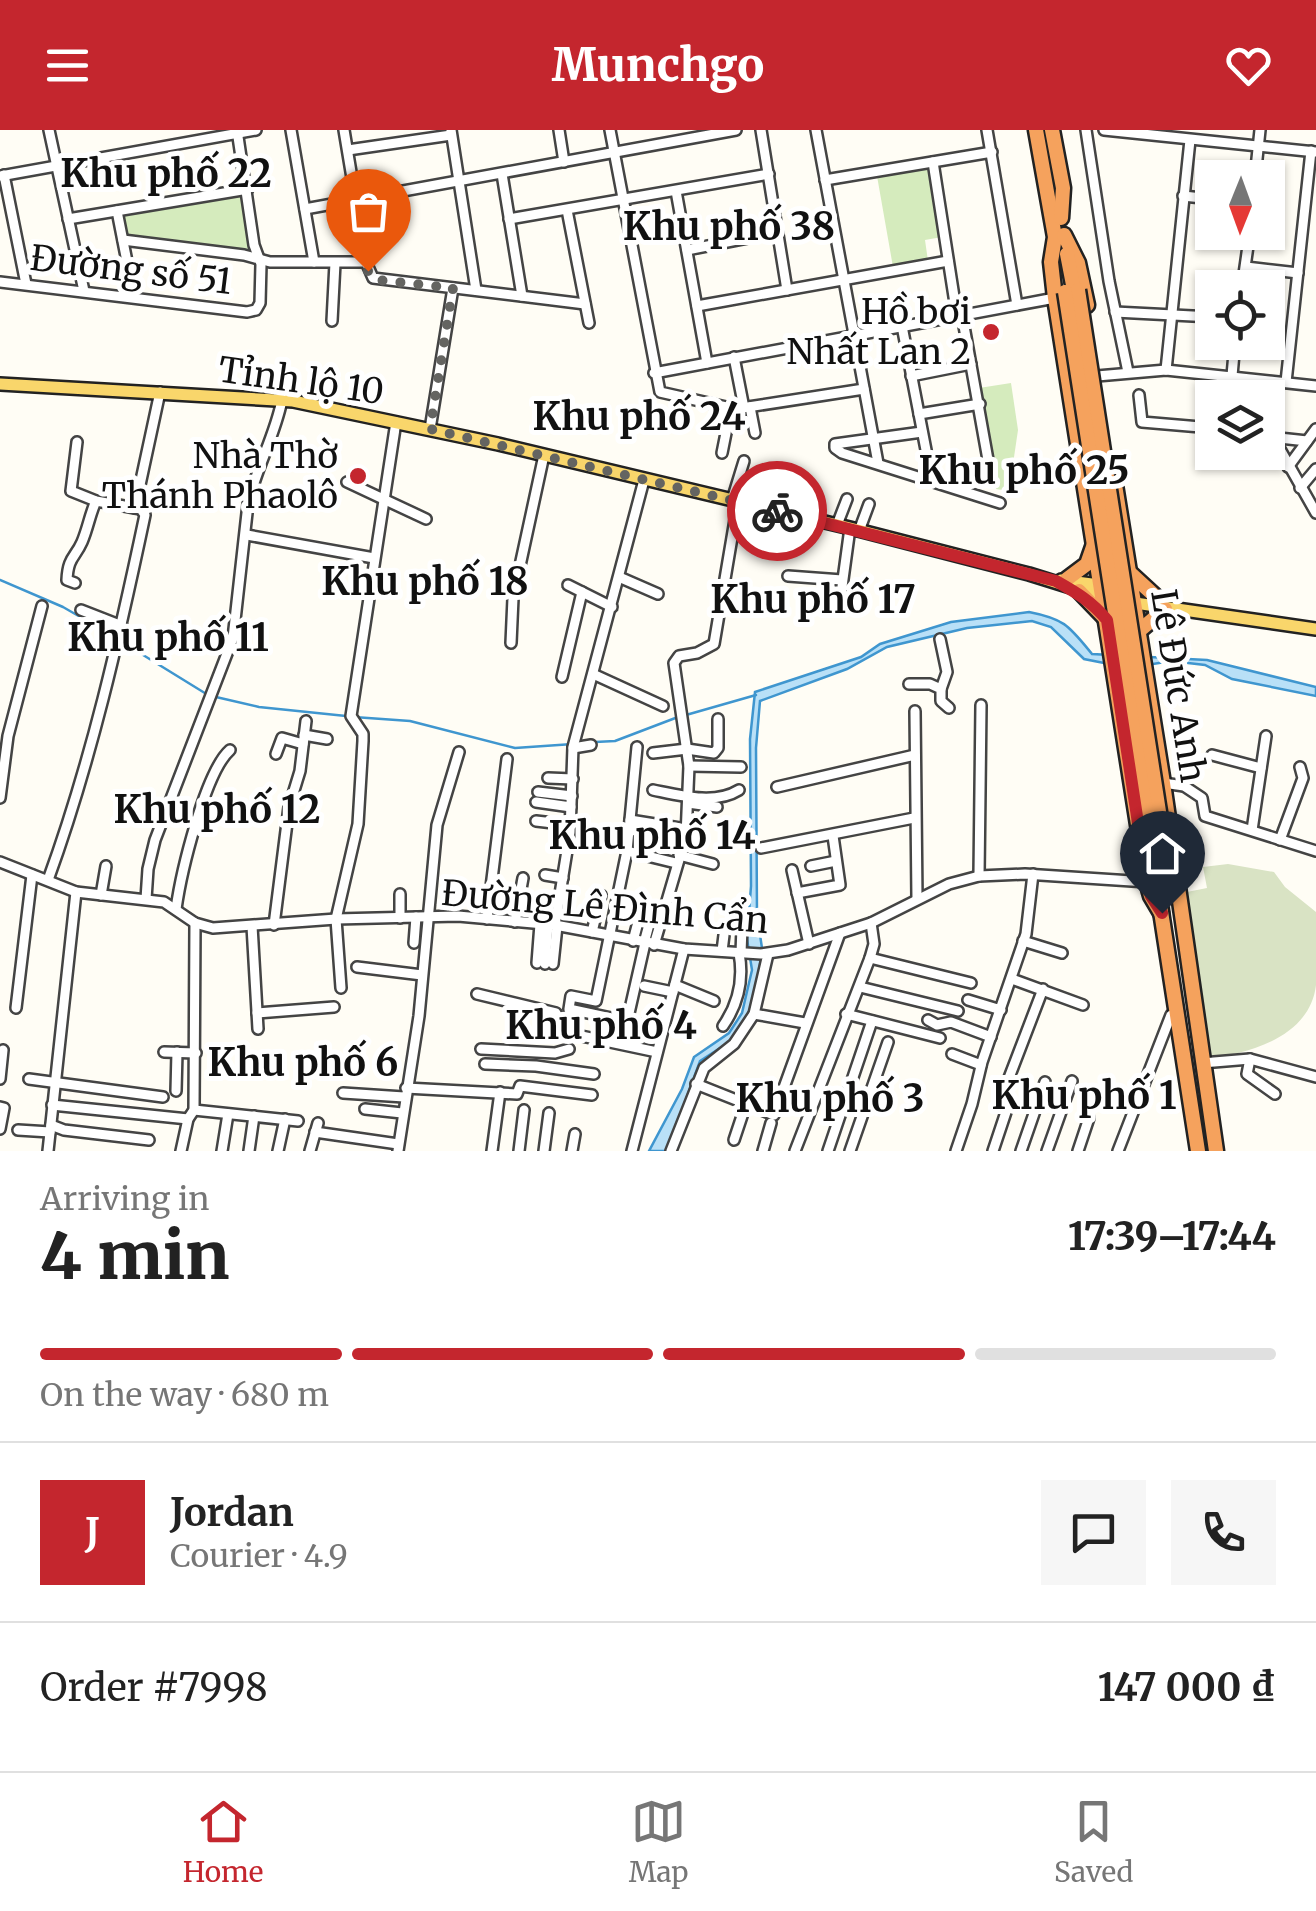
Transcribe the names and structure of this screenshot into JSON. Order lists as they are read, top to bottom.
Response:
{
  "streets": {
    "highway": ["Lê Đức Anh"],
    "main road": ["Tỉnh lộ 10"],
    "street": ["Đường số 51", "Đường Lê Đình Cẩn"]
  },
  "crossings": [
    ["Tỉnh lộ 10", "Lê Đức Anh"],
    ["Lê Đức Anh", "Đường Lê Đình Cẩn"]
  ],
  "districts": [
    "Khu phố 22",
    "Khu phố 38",
    "Khu phố 24",
    "Khu phố 25",
    "Khu phố 18",
    "Khu phố 17",
    "Khu phố 11",
    "Khu phố 12",
    "Khu phố 14",
    "Khu phố 4",
    "Khu phố 6",
    "Khu phố 1",
    "Khu phố 3"
  ],
  "places": ["Hồ bơi Nhất Lan 2", "Nhà Thờ Thánh Phaolô"],
  "north": "bottom",
  "page": {
    "header": "Munchgo",
    "heading": ["4 min", "Arriving in", "17:39–17:44"],
    "panel": [
      "Jordan",
      "Courier · 4.9",
      "Order #7998",
      "147 000 ₫"
    ],
    "bar": "On the way · 680 m",
    "round": "J",
    "tabs": ["Home", "Map", "Saved"]
  }
}
